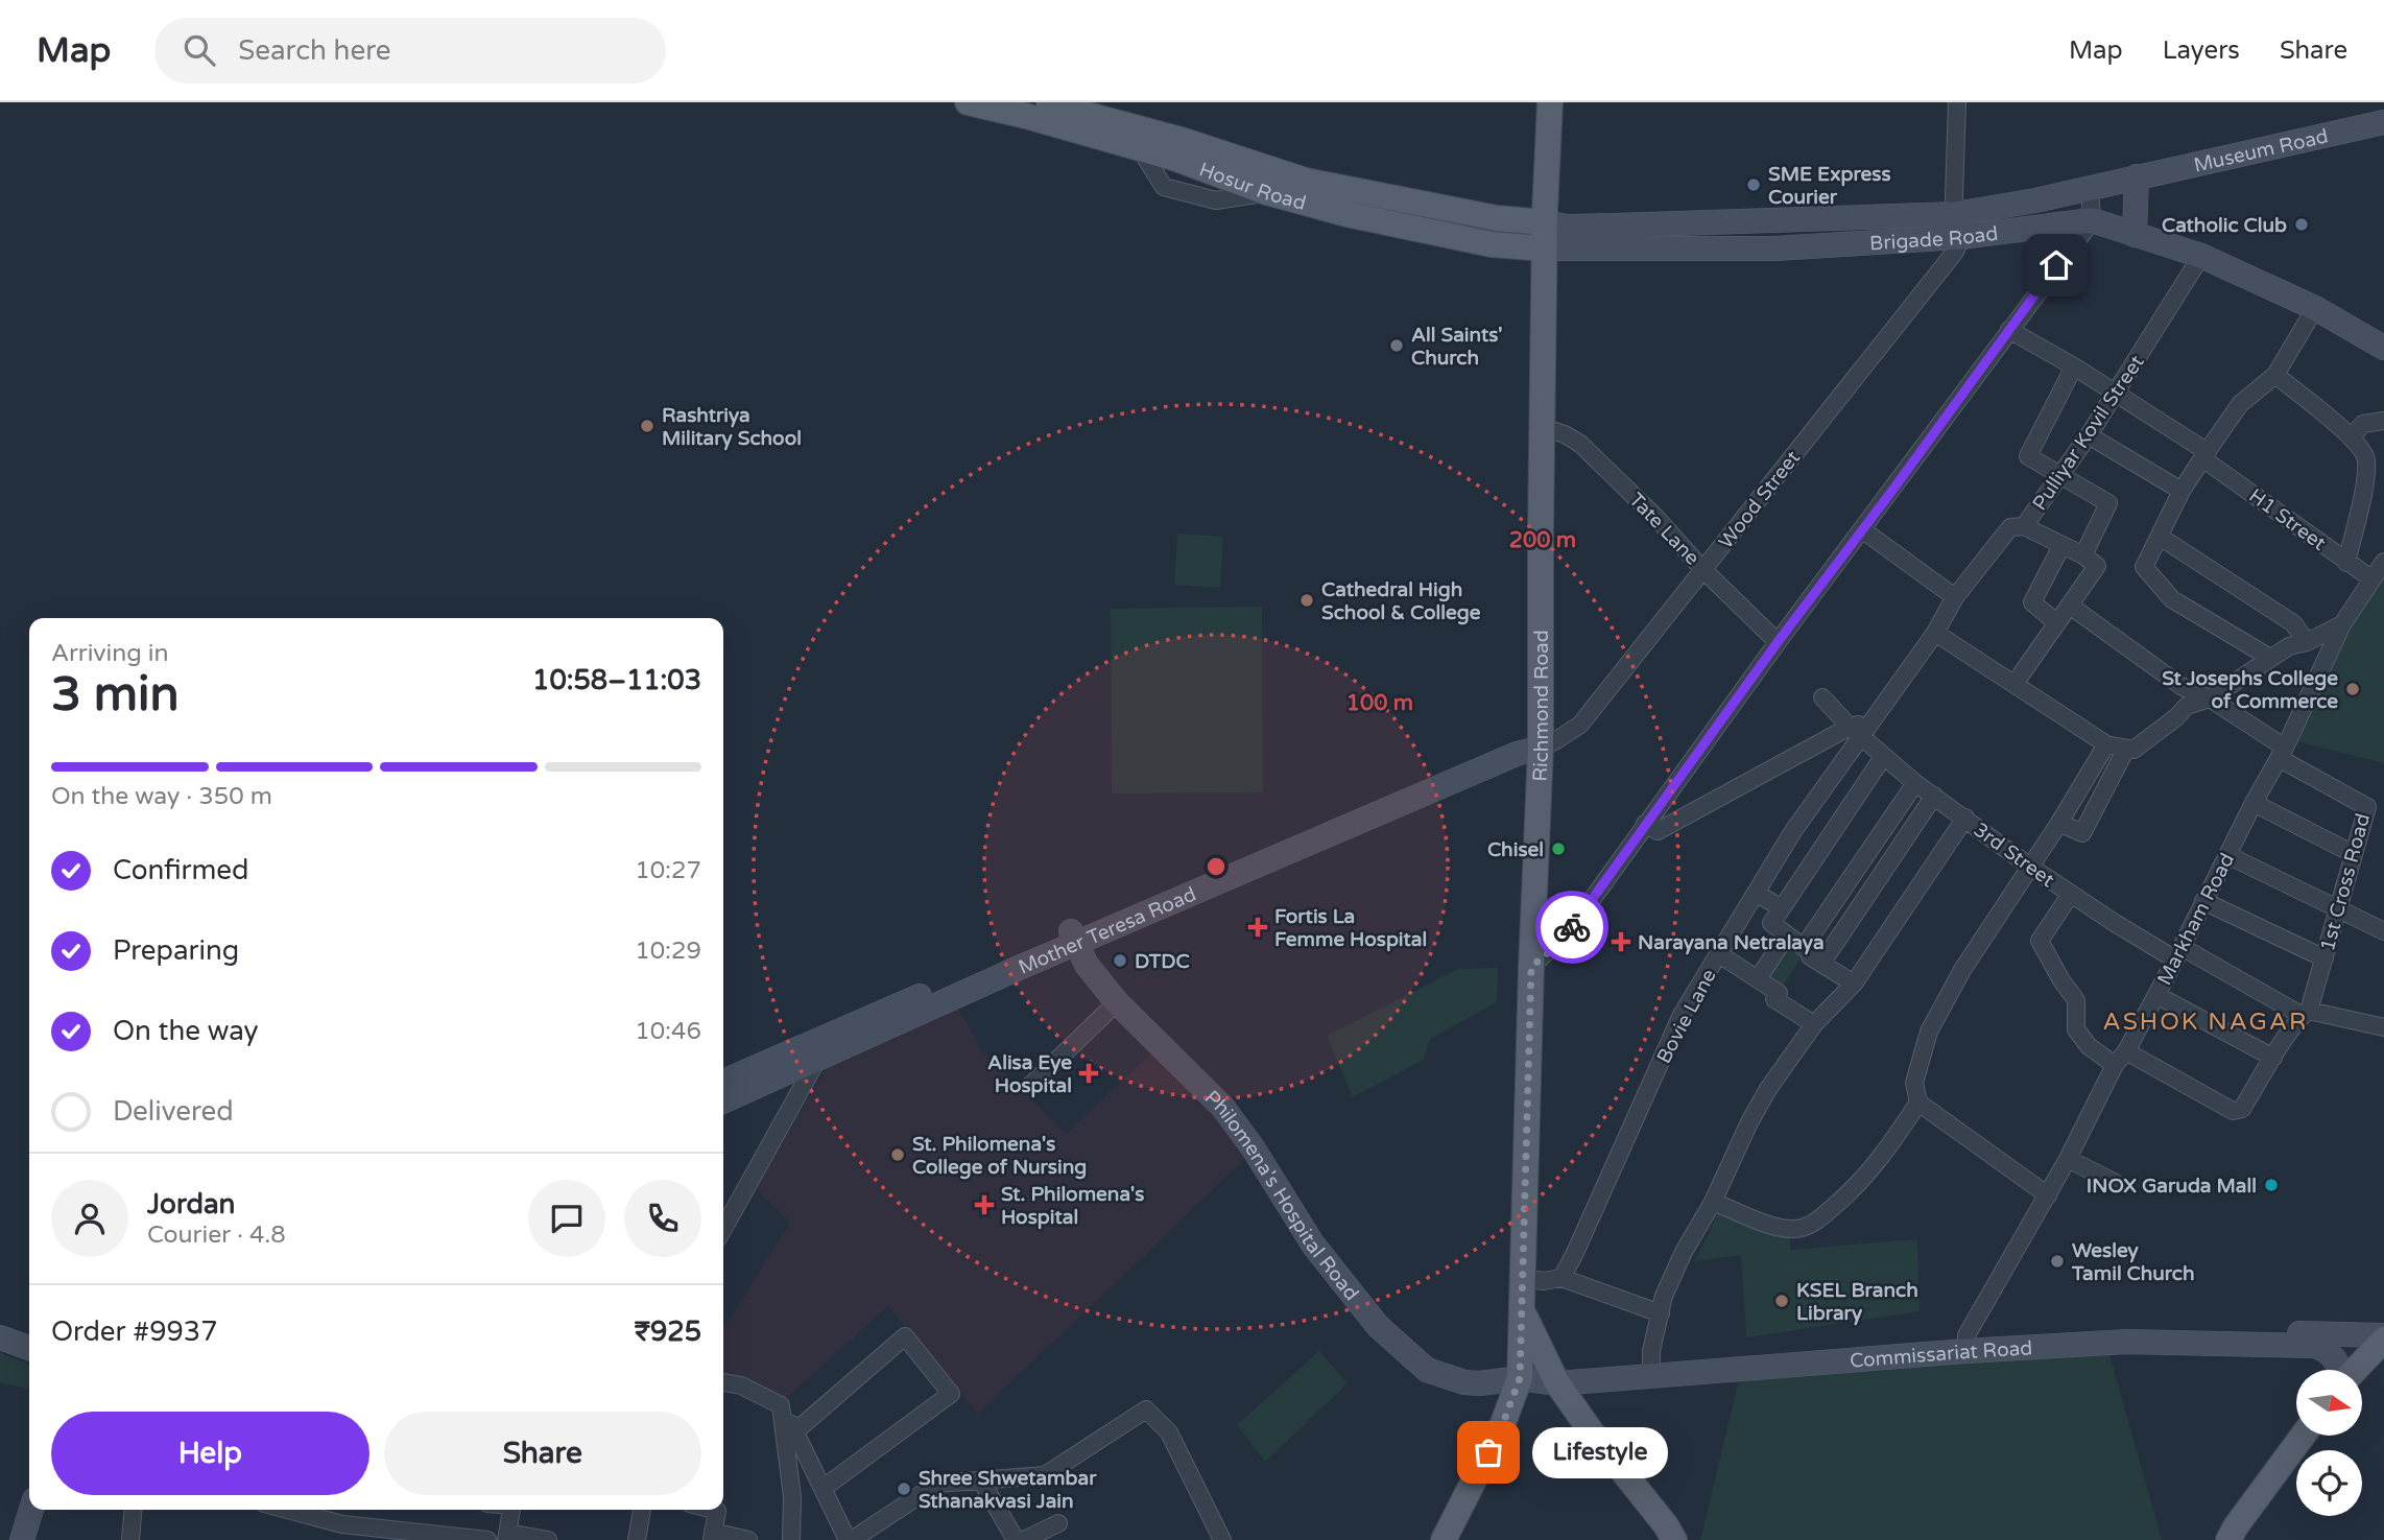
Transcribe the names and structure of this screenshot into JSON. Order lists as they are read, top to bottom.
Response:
{
  "streets": {
    "main road": [
      "Museum Road",
      "Hosur Road",
      "Brigade Road",
      "Richmond Road",
      "Mother Teresa Road",
      "Philomena's Hospital Road",
      "Commissariat Road"
    ],
    "street": [
      "Pulliyar Kovil Street",
      "Wood Street",
      "H1 Street",
      "Tate Lane",
      "3rd Street",
      "1st Cross Road",
      "Markham Road",
      "Bovie Lane"
    ]
  },
  "crossings": [
    ["Museum Road", "Brigade Road"],
    ["Hosur Road", "Brigade Road"],
    ["Hosur Road", "Richmond Road"],
    ["Brigade Road", "Pulliyar Kovil Street"],
    ["Brigade Road", "Wood Street"],
    ["Brigade Road", "Richmond Road"],
    ["Pulliyar Kovil Street", "H1 Street"],
    ["Pulliyar Kovil Street", "3rd Street"],
    ["Pulliyar Kovil Street", "Bovie Lane"],
    ["Wood Street", "Tate Lane"],
    ["Wood Street", "Richmond Road"],
    ["Wood Street", "Mother Teresa Road"],
    ["H1 Street", "Markham Road"],
    ["Tate Lane", "Richmond Road"],
    ["Richmond Road", "Mother Teresa Road"],
    ["Richmond Road", "Philomena's Hospital Road"],
    ["Richmond Road", "Commissariat Road"],
    ["3rd Street", "1st Cross Road"],
    ["3rd Street", "Markham Road"],
    ["3rd Street", "Bovie Lane"],
    ["1st Cross Road", "Markham Road"],
    ["Markham Road", "Commissariat Road"],
    ["Mother Teresa Road", "Philomena's Hospital Road"],
    ["Philomena's Hospital Road", "Commissariat Road"]
  ],
  "districts": ["ASHOK NAGAR"],
  "places": {
    "other": [
      "SME Express Courier",
      "Catholic Club",
      "All Saints' Church",
      "Rashtriya Military School",
      "Cathedral High School & College",
      "St Josephs College of Commerce",
      "Chisel",
      "DTDC",
      "St. Philomena's College of Nursing",
      "INOX Garuda Mall",
      "Wesley Tamil Church",
      "KSEL Branch Library",
      "Lifestyle",
      "Shree Shwetambar Sthanakvasi Jain"
    ],
    "health": [
      "Fortis La Femme Hospital",
      "Narayana Netralaya",
      "Alisa Eye Hospital",
      "St. Philomena's Hospital"
    ]
  },
  "north": "right",
  "page": {
    "header": "Map",
    "search": "Search here",
    "nav": ["Map", "Layers", "Share"],
    "heading": ["3 min", "Arriving in", "10:58–11:03"],
    "panel": [
      "Jordan",
      "Courier · 4.8",
      "Order #9937",
      "₹925"
    ],
    "bar": "On the way · 350 m",
    "list": [
      ["Confirmed", "10:27"],
      ["Preparing", "10:29"],
      ["On the way", "10:46"],
      "Delivered"
    ],
    "buttons": ["Help", "Share"],
    "bubble": "Lifestyle"
  },
  "rings": ["200 m", "100 m"]
}
